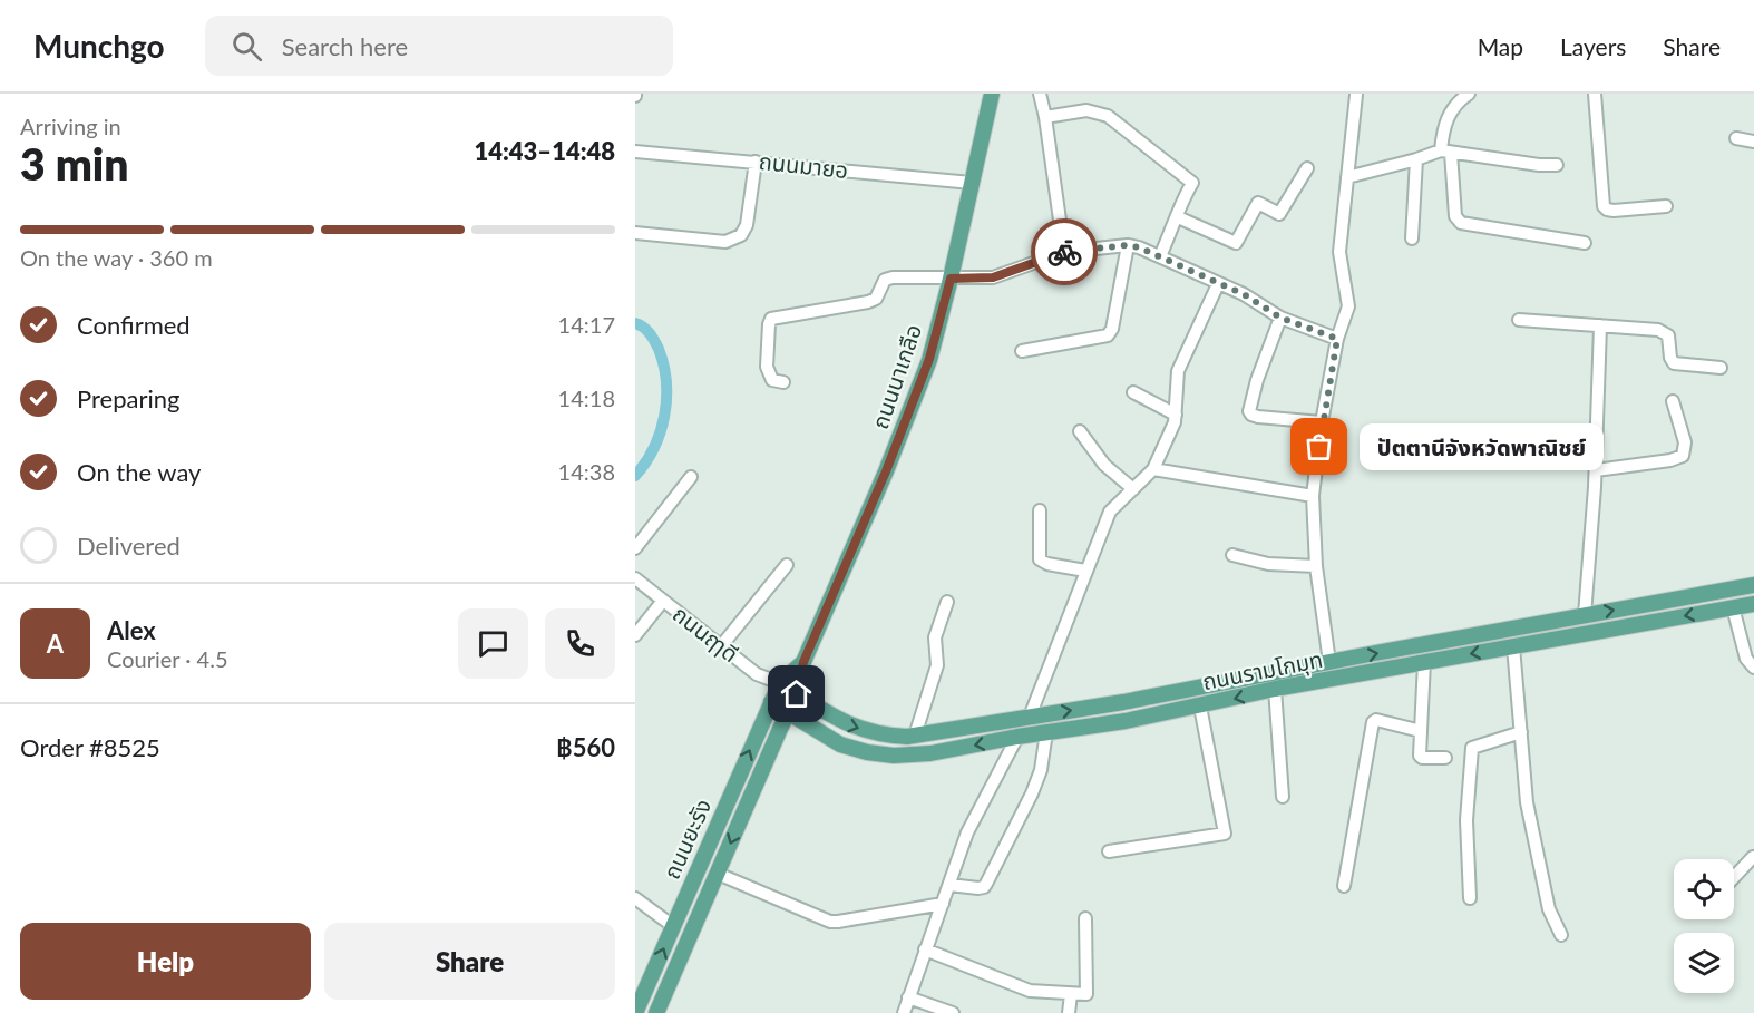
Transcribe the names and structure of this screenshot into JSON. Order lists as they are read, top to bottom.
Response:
{
  "streets": {
    "main road": ["ถนนนาเกลือ", "ถนนรามโกมุท", "ถนนยะรัง"],
    "street": ["ถนนมายอ", "ถนนฤๅดี"]
  },
  "crossings": [
    ["ถนนมายอ", "ถนนนาเกลือ"],
    ["ถนนนาเกลือ", "ถนนฤๅดี"],
    ["ถนนนาเกลือ", "ถนนรามโกมุท"],
    ["ถนนนาเกลือ", "ถนนยะรัง"],
    ["ถนนฤๅดี", "ถนนรามโกมุท"],
    ["ถนนฤๅดี", "ถนนยะรัง"],
    ["ถนนรามโกมุท", "ถนนยะรัง"]
  ],
  "places": ["ปัตตานีจังหวัดพาณิชย์"],
  "page": {
    "header": "Munchgo",
    "search": "Search here",
    "nav": ["Map", "Layers", "Share"],
    "heading": ["3 min", "Arriving in", "14:43–14:48"],
    "panel": [
      "Alex",
      "Courier · 4.5",
      "Order #8525",
      "฿560"
    ],
    "bar": "On the way · 360 m",
    "list": [
      ["Confirmed", "14:17"],
      ["Preparing", "14:18"],
      ["On the way", "14:38"],
      "Delivered"
    ],
    "bubble": "ปัตตานีจังหวัดพาณิชย์",
    "round": "A",
    "buttons": ["Help", "Share"]
  }
}
